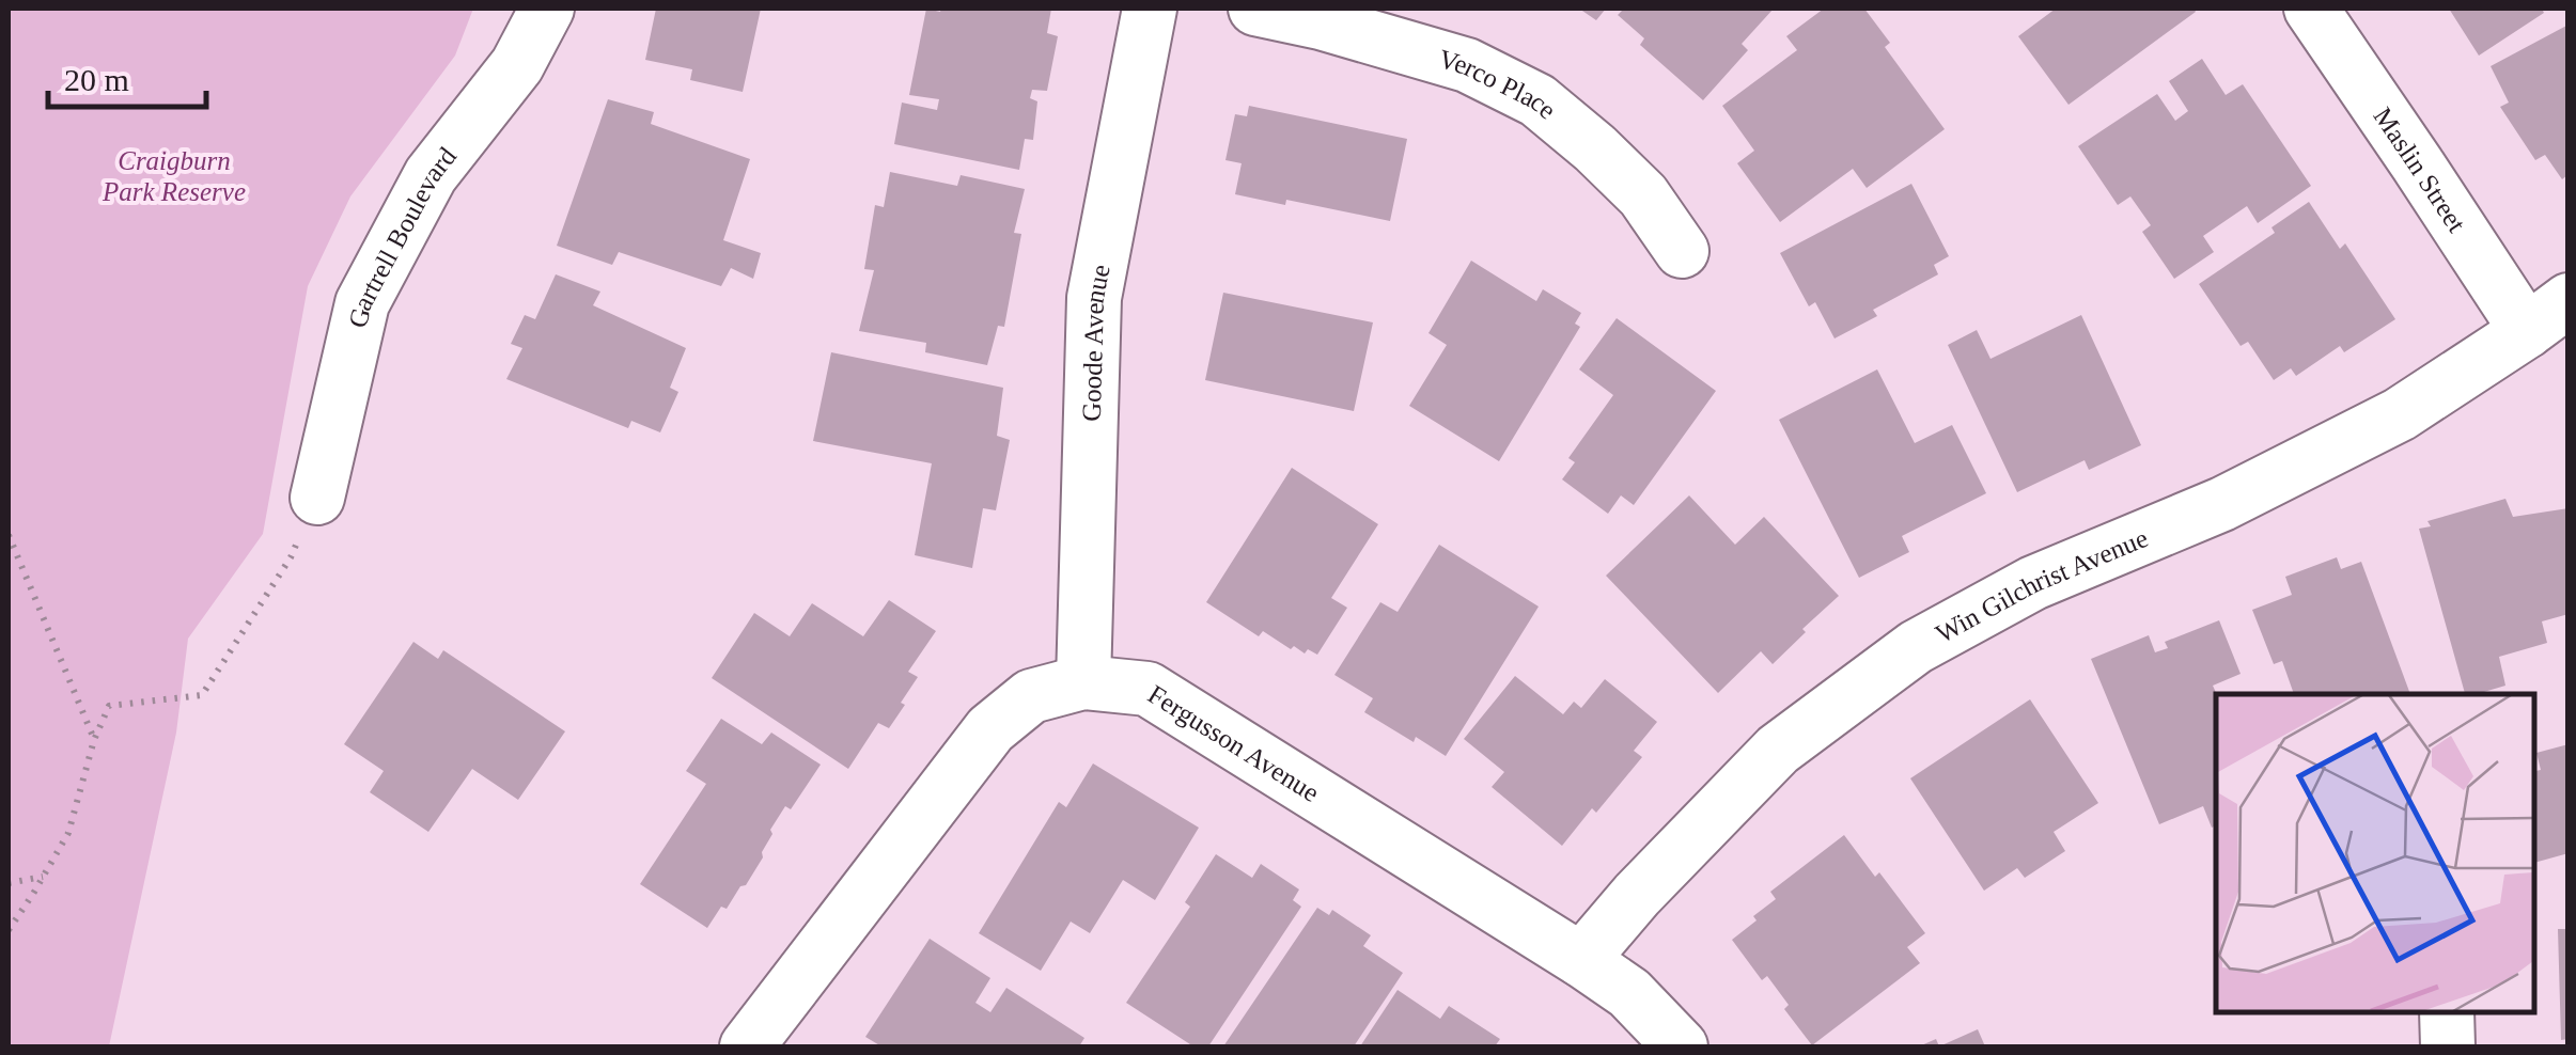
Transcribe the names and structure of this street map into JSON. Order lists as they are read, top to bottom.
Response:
{
  "streets": {
    "street": [
      "Verco Place",
      "Maslin Street",
      "Gartrell Boulevard",
      "Goode Avenue",
      "Win Gilchrist Avenue",
      "Fergusson Avenue"
    ]
  },
  "crossings": [
    ["Maslin Street", "Win Gilchrist Avenue"],
    ["Goode Avenue", "Fergusson Avenue"],
    ["Win Gilchrist Avenue", "Fergusson Avenue"]
  ],
  "parks": ["Craigburn Park Reserve"],
  "scale_bar": "20 m"
}
